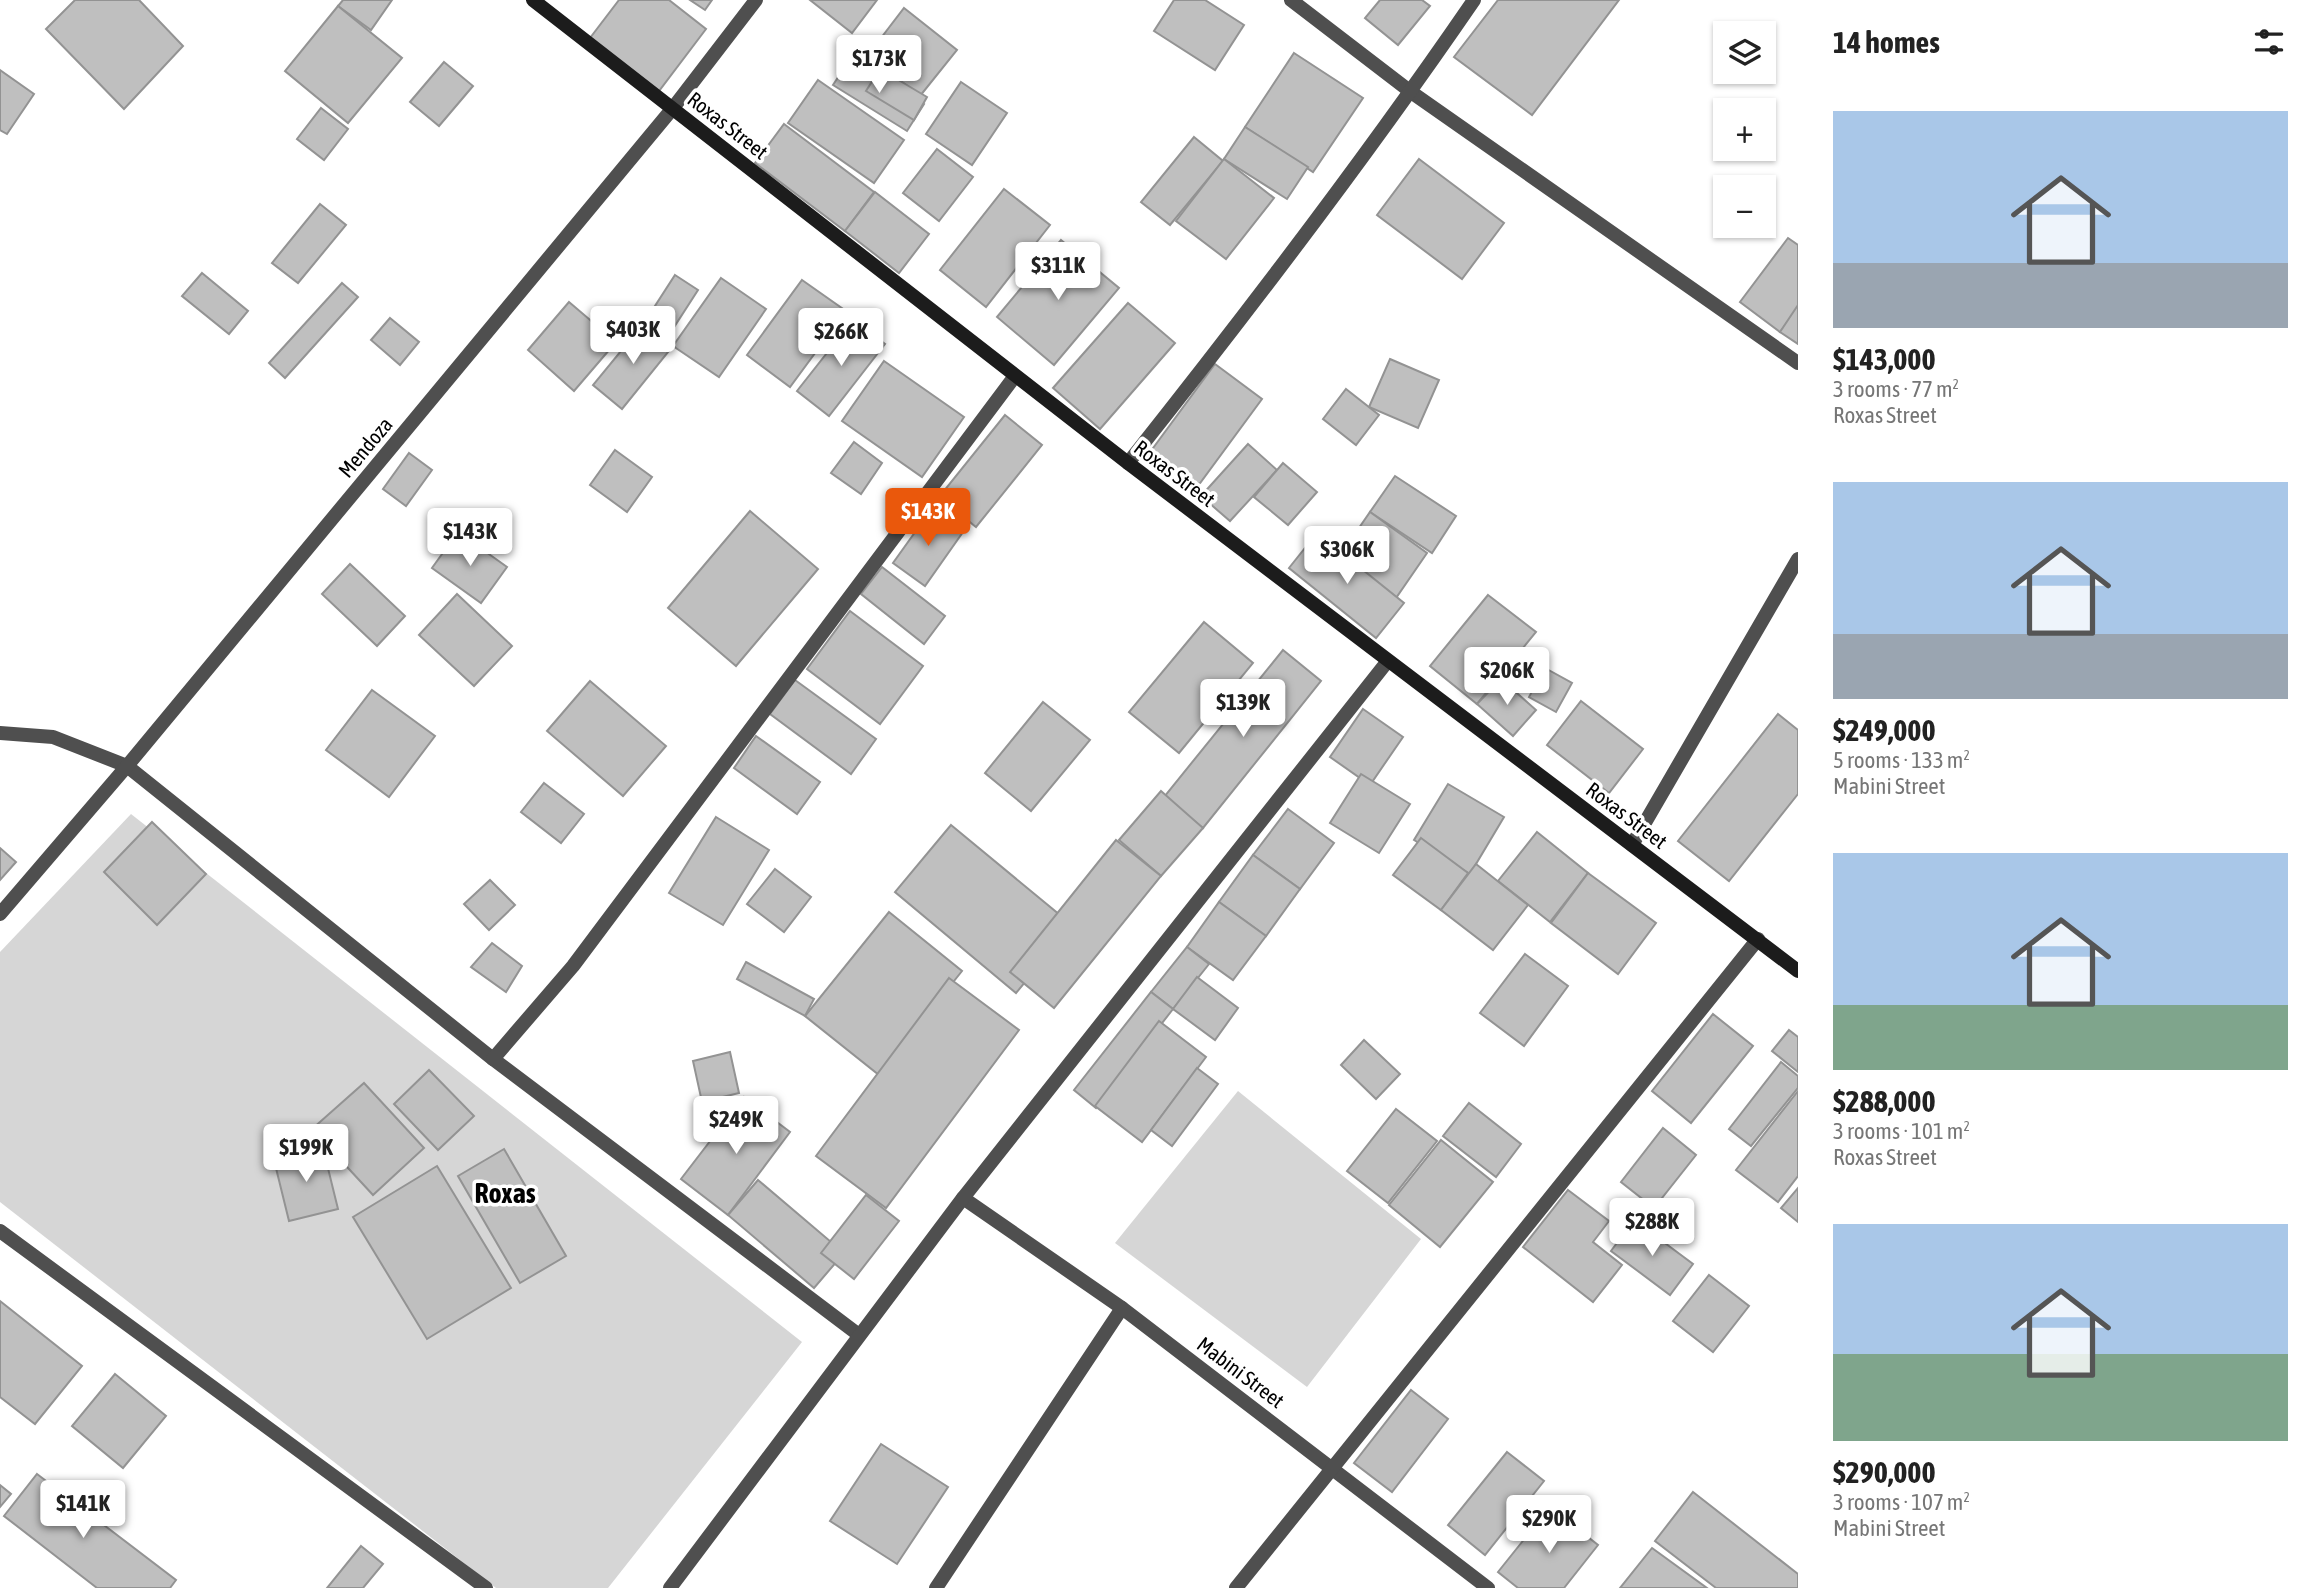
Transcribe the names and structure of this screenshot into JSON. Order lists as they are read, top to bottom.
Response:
{
  "streets": {
    "main road": ["Roxas Street"],
    "street": ["Mendoza", "Mabini Street"]
  },
  "crossings": [
    ["Roxas Street", "Mendoza"]
  ],
  "districts": ["Roxas"],
  "page": {
    "heading": "14 homes",
    "map_buttons": ["+", "−"],
    "price": [
      "$173K",
      "$311K",
      "$403K",
      "$266K",
      "$143K",
      "$143K",
      "$306K",
      "$206K",
      "$139K",
      "$249K",
      "$199K",
      "$288K",
      "$141K",
      "$290K"
    ],
    "list": [
      {
        "name": "$143,000",
        "note": "3 rooms · 77 m² · Roxas Street"
      },
      {
        "name": "$249,000",
        "note": "5 rooms · 133 m² · Mabini Street"
      },
      {
        "name": "$288,000",
        "note": "3 rooms · 101 m² · Roxas Street"
      },
      {
        "name": "$290,000",
        "note": "3 rooms · 107 m² · Mabini Street"
      }
    ]
  }
}
